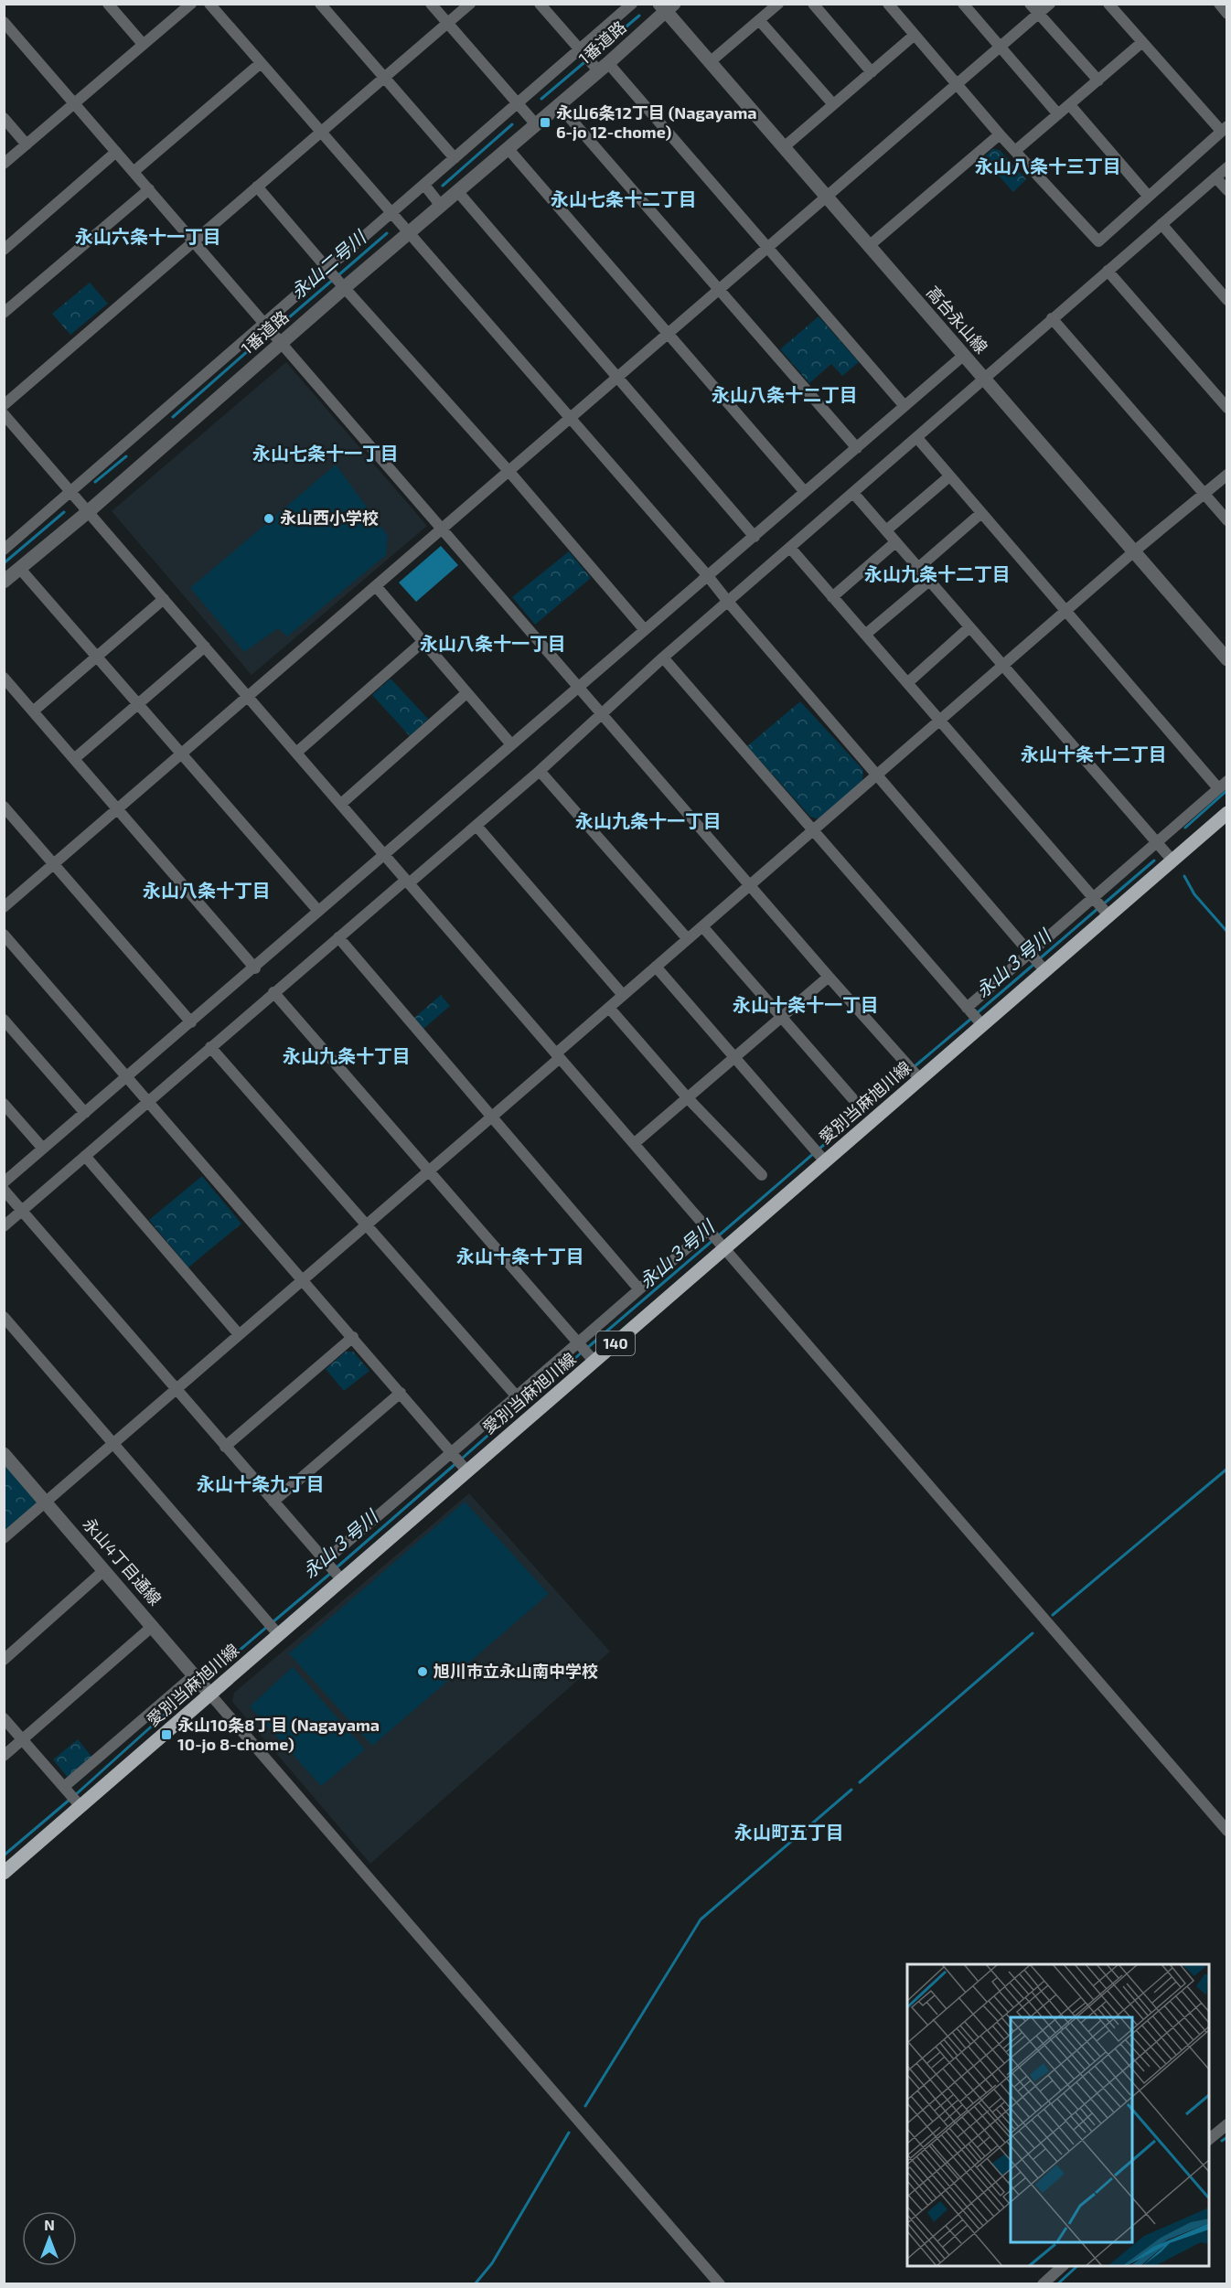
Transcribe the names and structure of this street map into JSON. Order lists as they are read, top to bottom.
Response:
{
  "streets": {
    "main road": ["愛別当麻旭川線", "140"],
    "street": ["1番道路", "高台永山線", "永山4丁目通線"]
  },
  "crossings": [
    ["1番道路", "高台永山線"],
    ["愛別当麻旭川線", "永山4丁目通線"]
  ],
  "districts": [
    "永山八条十三丁目",
    "永山七条十二丁目",
    "永山六条十一丁目",
    "永山八条十二丁目",
    "永山七条十一丁目",
    "永山九条十二丁目",
    "永山八条十一丁目",
    "永山十条十二丁目",
    "永山九条十一丁目",
    "永山八条十丁目",
    "永山十条十一丁目",
    "永山九条十丁目",
    "永山十条十丁目",
    "永山十条九丁目",
    "永山町五丁目"
  ],
  "water": ["永山二号川", "永山３号川"],
  "places": {
    "transit": ["永山6条12丁目 (Nagayama 6-jo 12-chome)", "永山10条8丁目 (Nagayama 10-jo 8-chome)"],
    "other": ["永山西小学校", "旭川市立永山南中学校"]
  },
  "north": "top"
}
